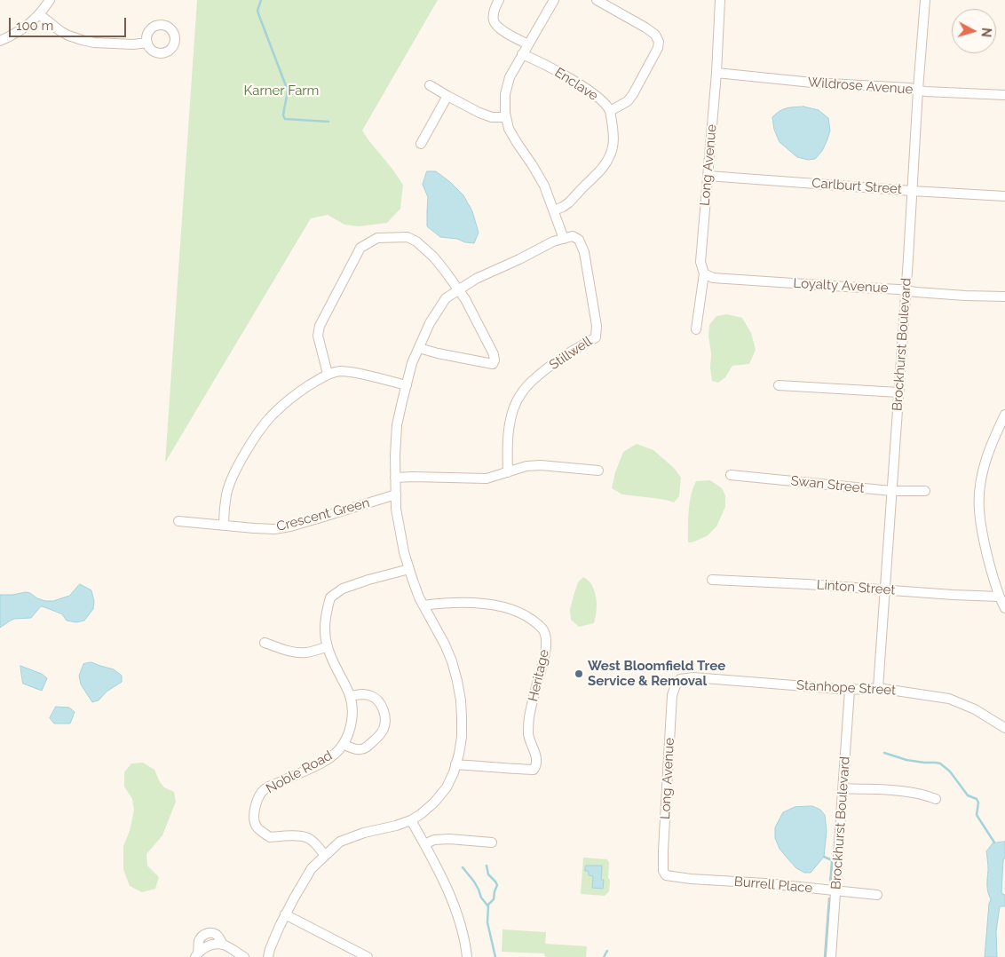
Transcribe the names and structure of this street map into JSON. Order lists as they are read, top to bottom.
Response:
{
  "streets": {
    "street": [
      "Enclave",
      "Wildrose Avenue",
      "Long Avenue",
      "Carlburt Street",
      "Loyalty Avenue",
      "Brockhurst Boulevard",
      "Stillwell",
      "Swan Street",
      "Crescent Green",
      "Linton Street",
      "Heritage",
      "Stanhope Street",
      "Noble Road",
      "Burrell Place"
    ]
  },
  "crossings": [
    ["Wildrose Avenue", "Long Avenue"],
    ["Wildrose Avenue", "Brockhurst Boulevard"],
    ["Long Avenue", "Carlburt Street"],
    ["Long Avenue", "Loyalty Avenue"],
    ["Long Avenue", "Stanhope Street"],
    ["Long Avenue", "Burrell Place"],
    ["Carlburt Street", "Brockhurst Boulevard"],
    ["Loyalty Avenue", "Brockhurst Boulevard"],
    ["Brockhurst Boulevard", "Swan Street"],
    ["Brockhurst Boulevard", "Linton Street"],
    ["Brockhurst Boulevard", "Stanhope Street"],
    ["Brockhurst Boulevard", "Burrell Place"]
  ],
  "parks": ["Karner Farm"],
  "places": ["West Bloomfield Tree Service & Removal"],
  "scale_bar": "100 m",
  "north": "right"
}
